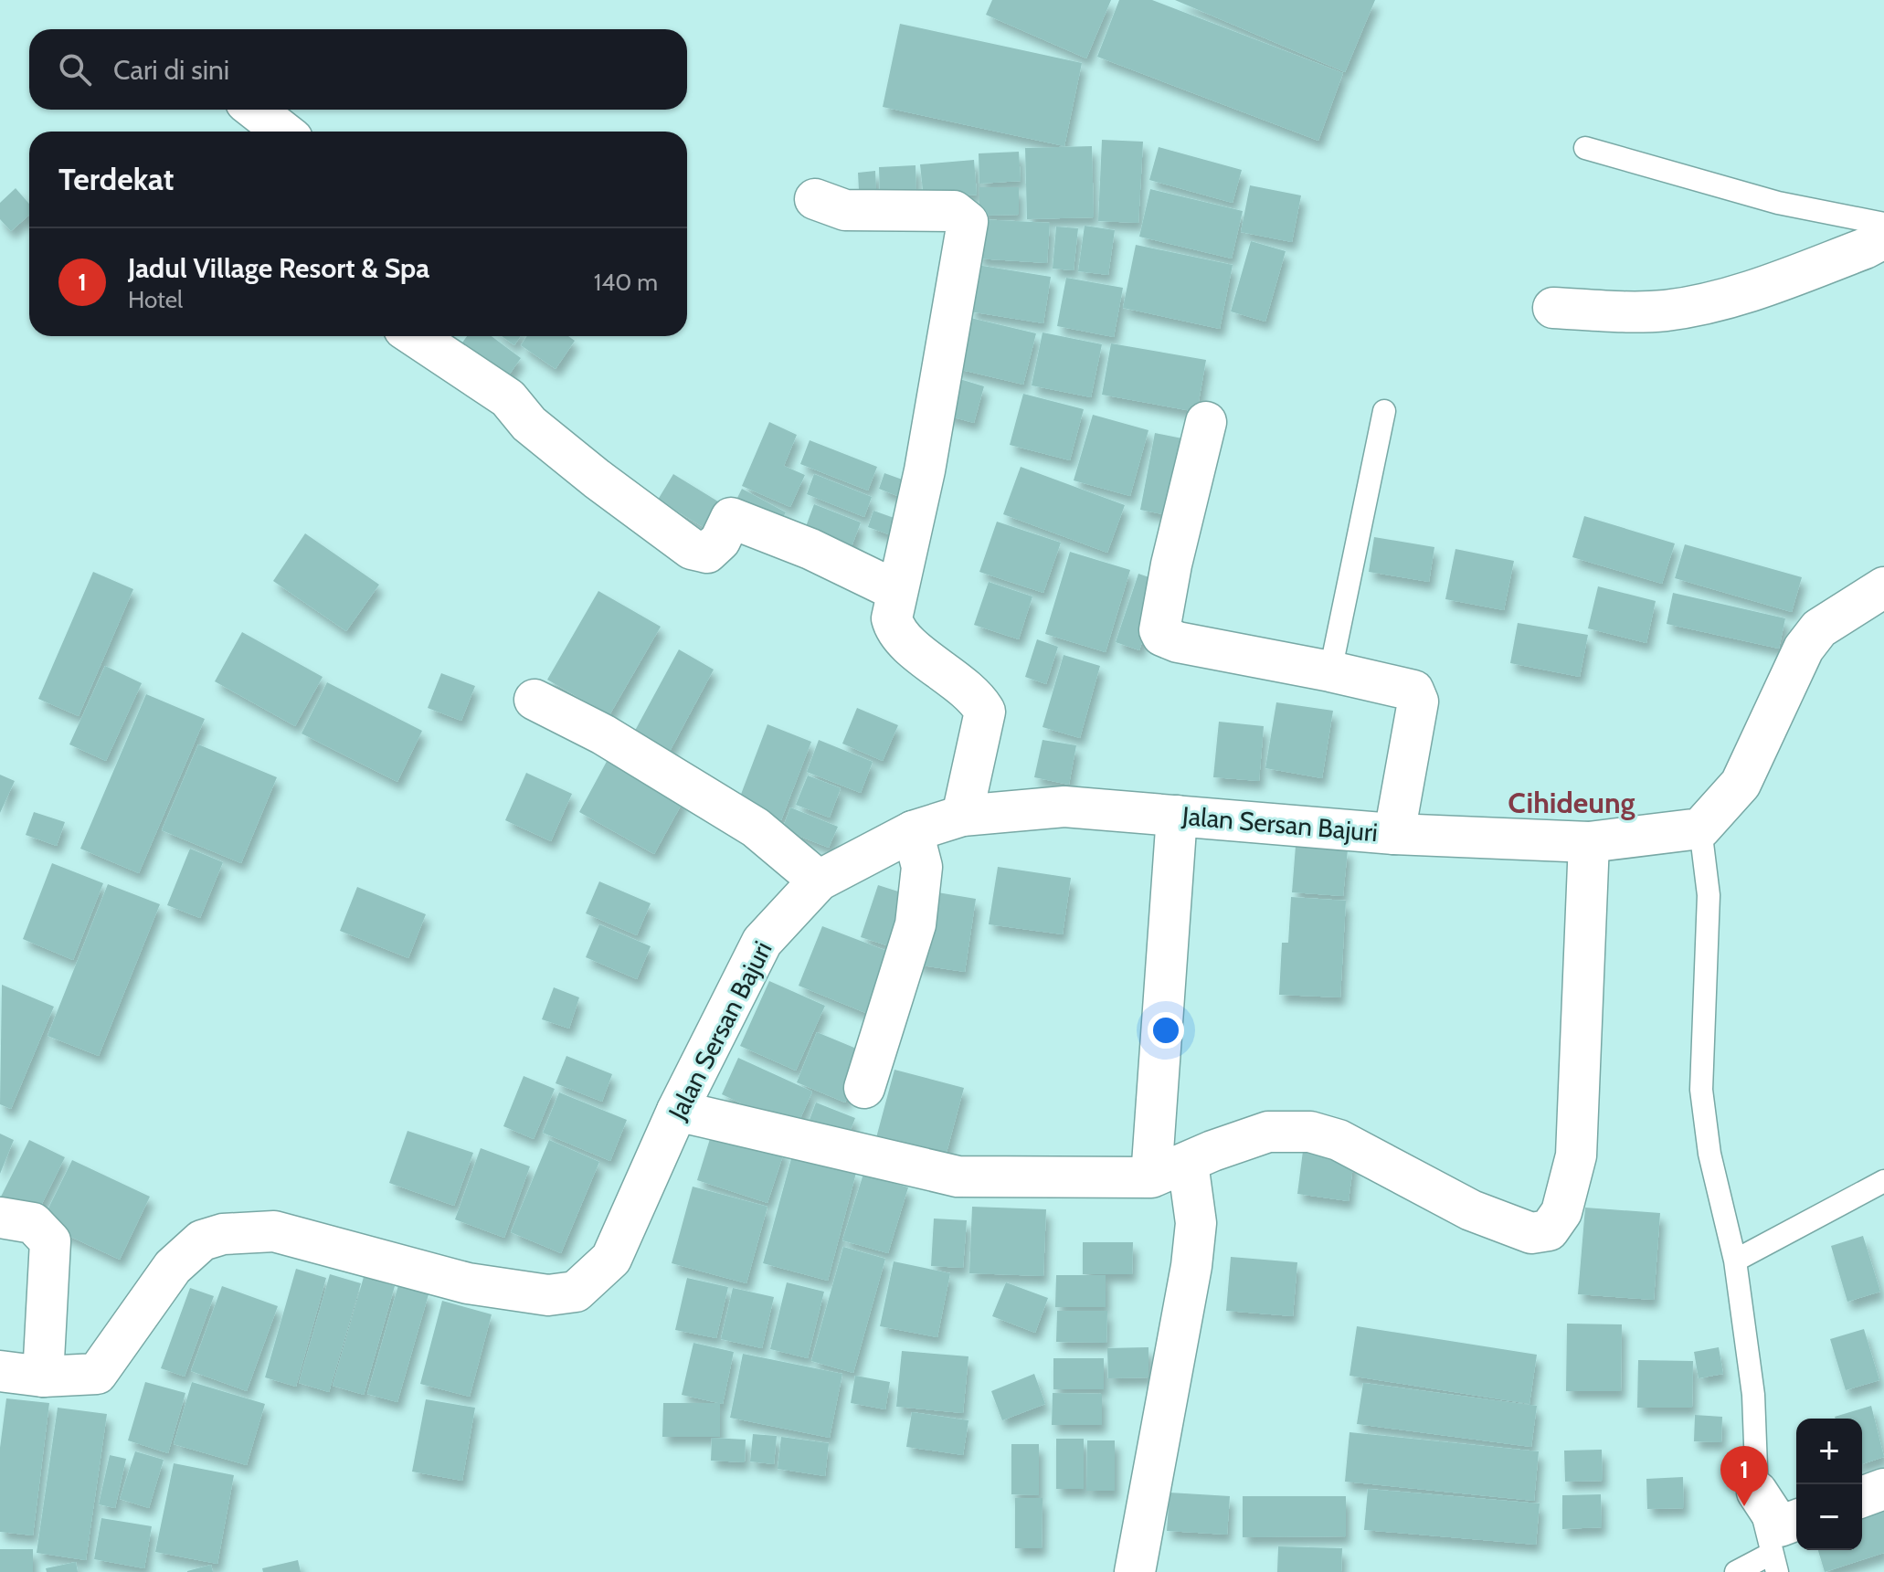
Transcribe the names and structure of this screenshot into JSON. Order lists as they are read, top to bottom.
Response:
{
  "streets": {
    "street": ["Jalan Sersan Bajuri"]
  },
  "districts": ["Cihideung"],
  "page": {
    "search": "Cari di sini",
    "heading": "Terdekat",
    "list": [
      {
        "mark": "1",
        "name": "Jadul Village Resort & Spa",
        "note": "Hotel",
        "value": "140 m"
      }
    ],
    "map_buttons": ["+", "−"],
    "pins": "1"
  }
}
